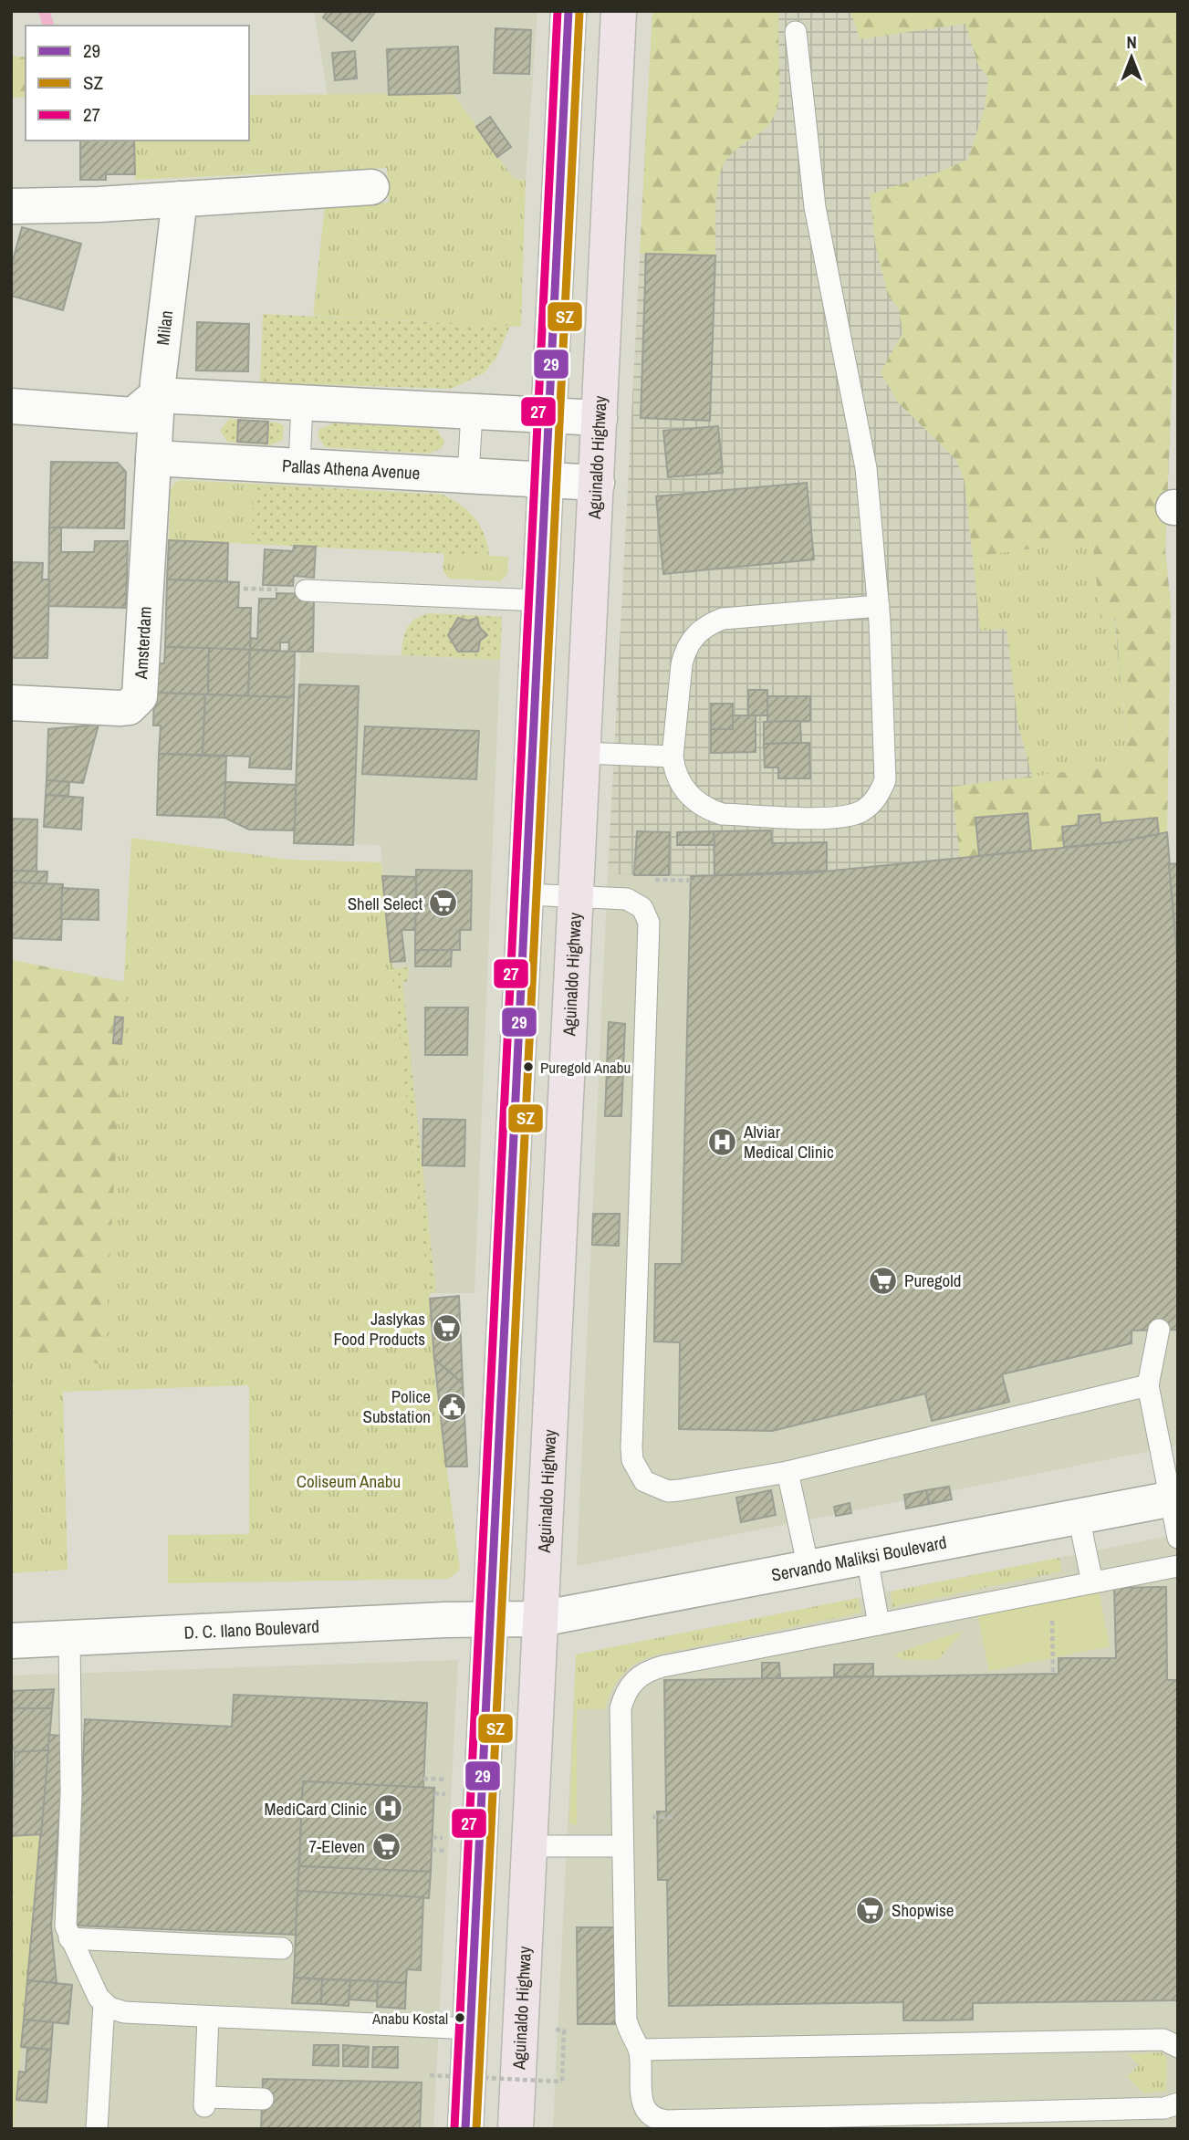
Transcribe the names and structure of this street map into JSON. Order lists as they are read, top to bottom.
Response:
{
  "streets": {
    "highway": ["Aguinaldo Highway"],
    "street": [
      "Milan",
      "Pallas Athena Avenue",
      "Amsterdam",
      "Servando Maliksi Boulevard",
      "D. C. Ilano Boulevard"
    ]
  },
  "crossings": [
    ["Aguinaldo Highway", "Pallas Athena Avenue"],
    ["Aguinaldo Highway", "Servando Maliksi Boulevard"],
    ["Pallas Athena Avenue", "Amsterdam"],
    ["Servando Maliksi Boulevard", "D. C. Ilano Boulevard"]
  ],
  "parks": ["Coliseum Anabu"],
  "places": {
    "supermarket": [
      "Shell Select",
      "Puregold",
      "Jaslykas Food Products",
      "7-Eleven",
      "Shopwise"
    ],
    "other": ["Puregold Anabu", "Anabu Kostal"],
    "hospital": ["Alviar Medical Clinic", "MediCard Clinic"],
    "public building": ["Police Substation"]
  },
  "lines": ["transit line 29", "transit line 27", "transit line SZ"],
  "legend": ["29", "SZ", "27"],
  "north": "top"
}
